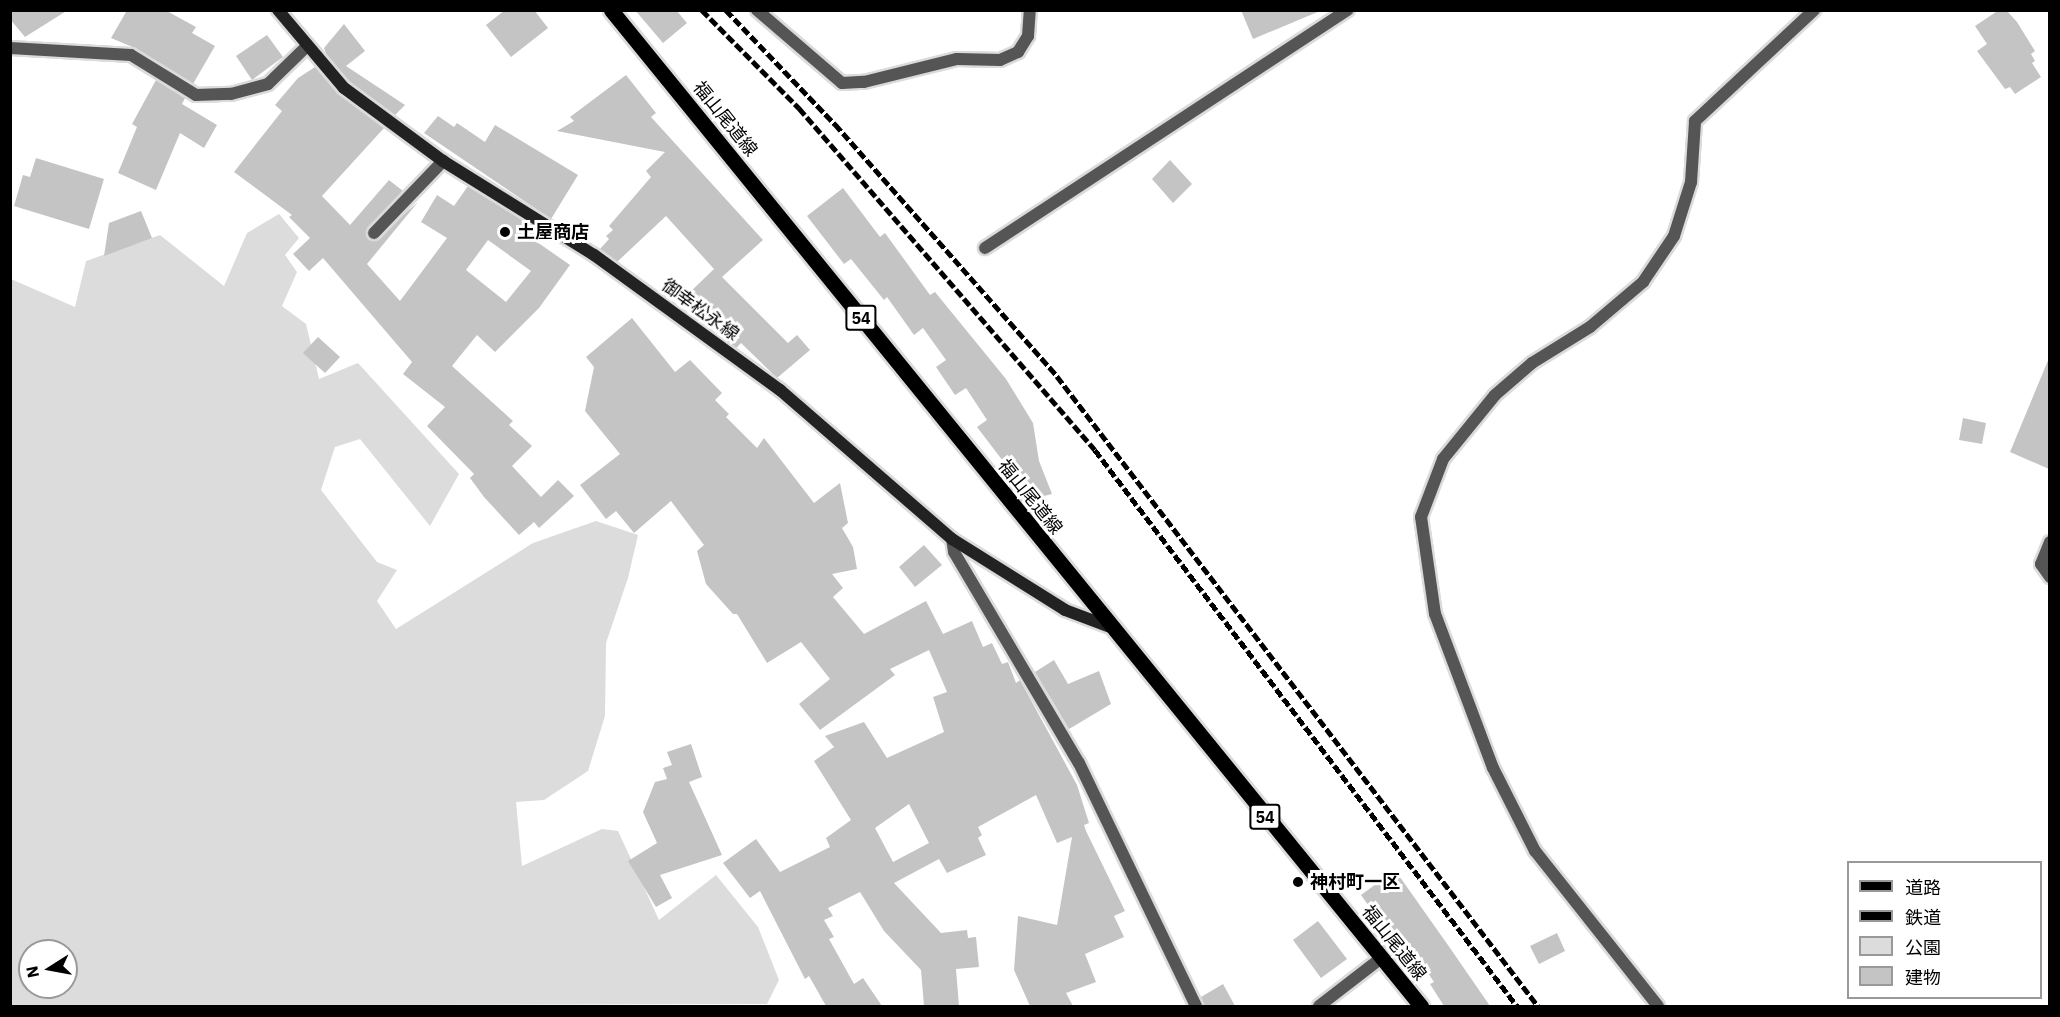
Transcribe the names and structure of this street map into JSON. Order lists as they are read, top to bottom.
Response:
{
  "streets": {
    "main road": ["福山尾道線", "御幸松永線", "54"]
  },
  "crossings": [
    ["福山尾道線", "御幸松永線"]
  ],
  "places": ["土屋商店", "神村町一区"],
  "legend": [
    "道路",
    "鉄道",
    "公園",
    "建物"
  ],
  "north": "left"
}
